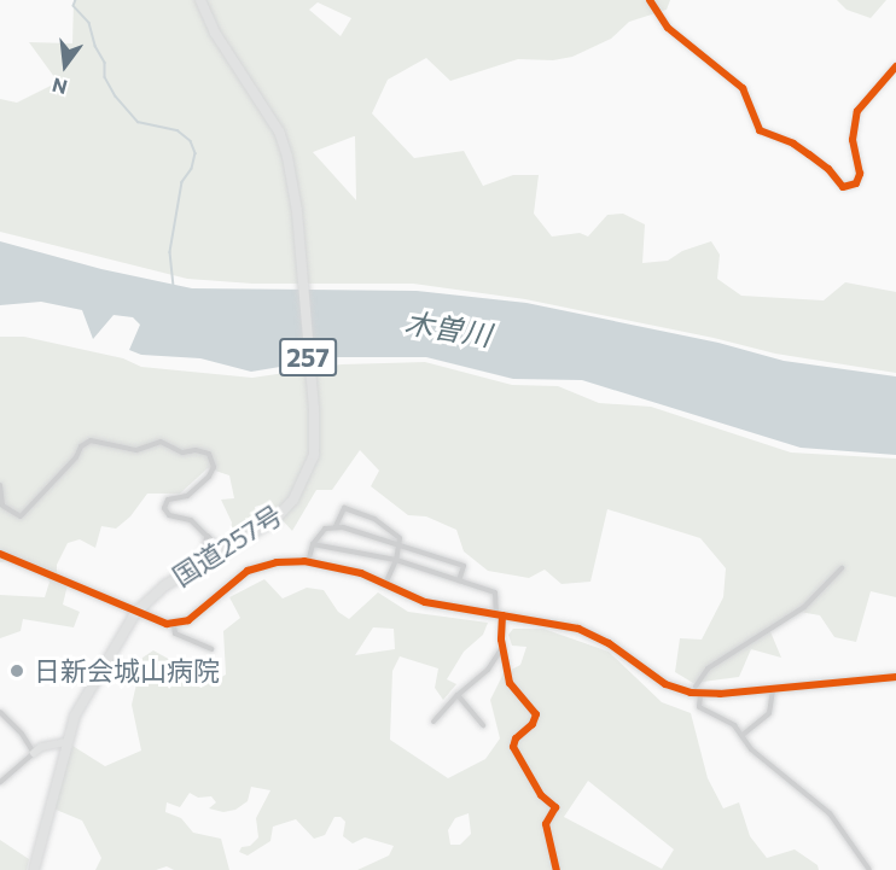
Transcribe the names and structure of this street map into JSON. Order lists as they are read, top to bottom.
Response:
{
  "streets": {
    "highway": ["257", "国道257号"]
  },
  "water": ["木曽川"],
  "places": ["日新会城山病院"],
  "north": "bottom"
}
